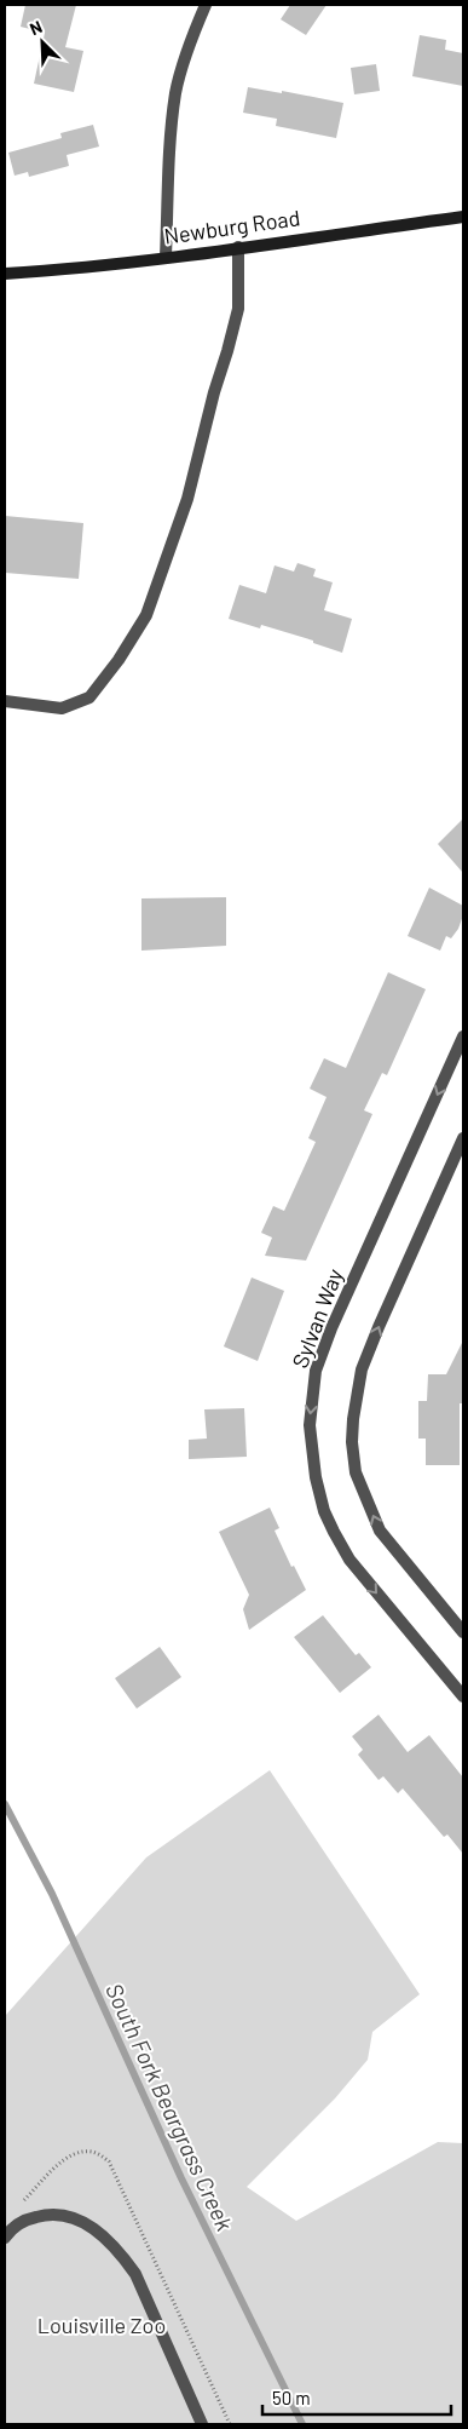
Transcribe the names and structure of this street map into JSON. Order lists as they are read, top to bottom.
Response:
{
  "streets": {
    "main road": ["Newburg Road"],
    "street": ["Sylvan Way"]
  },
  "one_way": ["Sylvan Way"],
  "water": ["South Fork Beargrass Creek"],
  "parks": ["Louisville Zoo"],
  "scale_bar": "50 m",
  "north": "top left"
}
